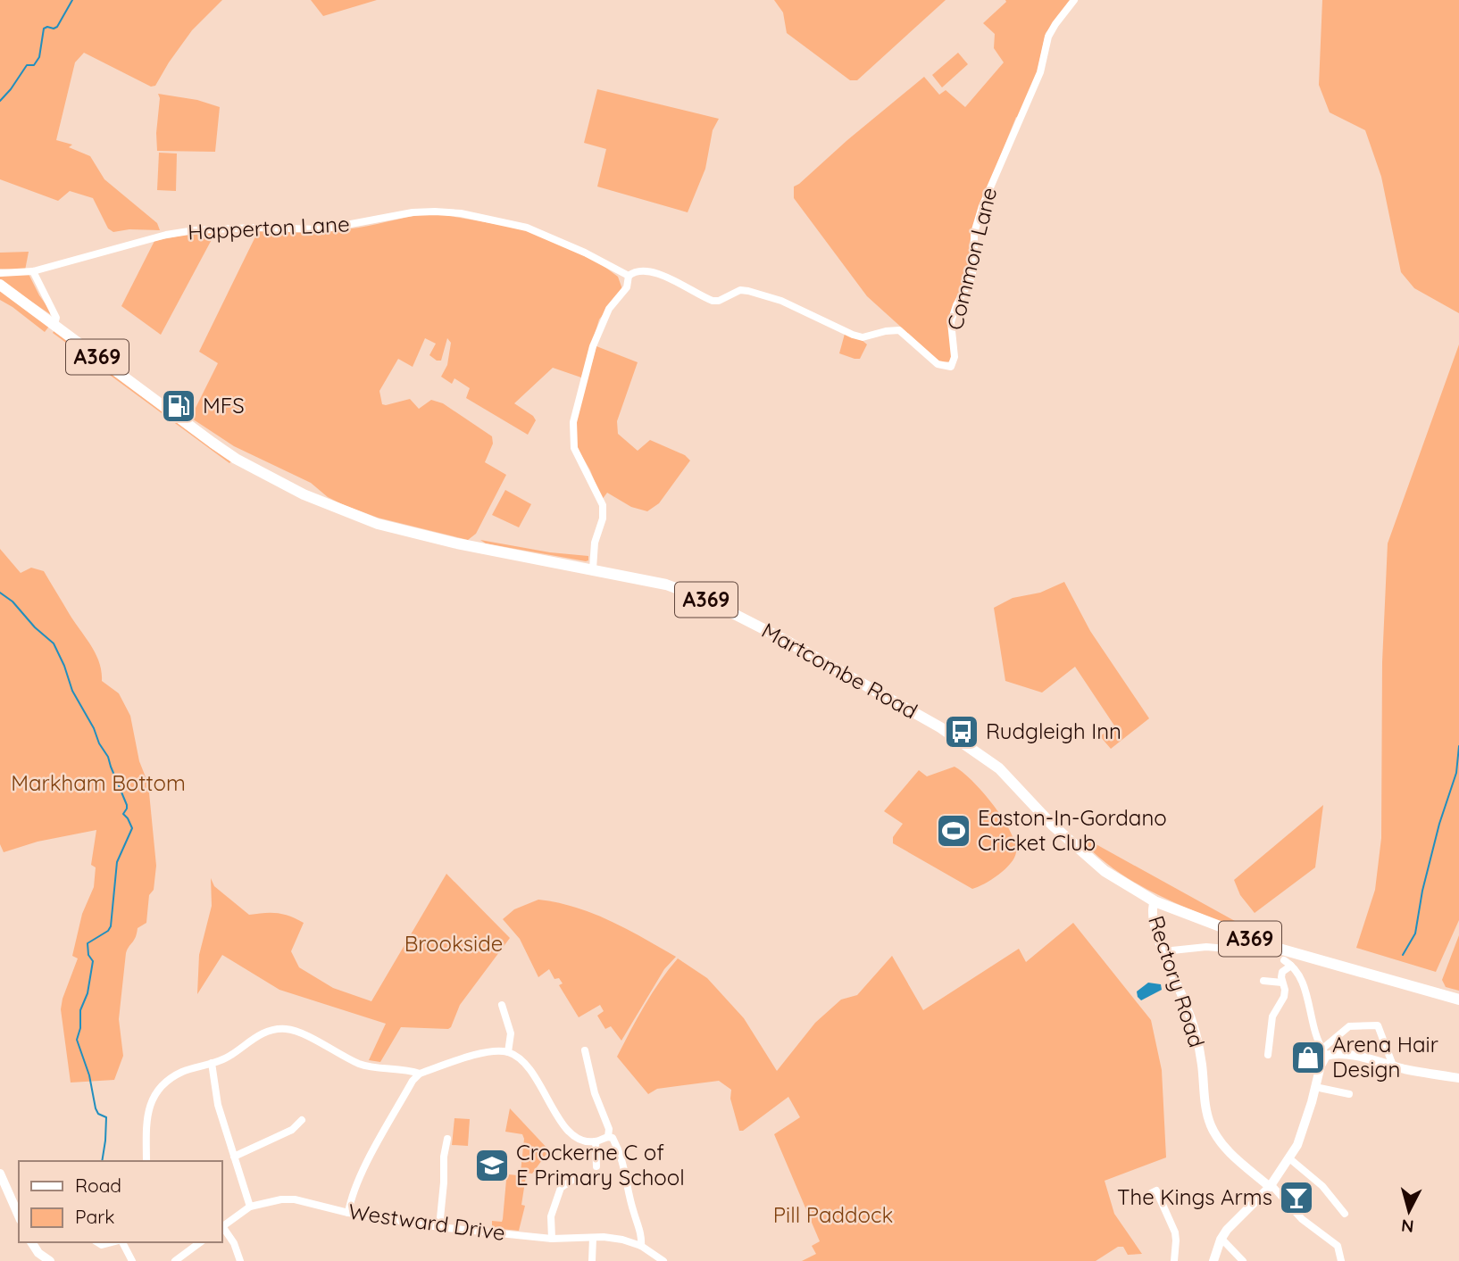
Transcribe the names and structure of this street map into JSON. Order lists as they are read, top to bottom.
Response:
{
  "streets": {
    "main road": ["A369", "Martcombe Road"],
    "street": [
      "Happerton Lane",
      "Common Lane",
      "Rectory Road",
      "Westward Drive"
    ]
  },
  "crossings": [
    ["Happerton Lane", "Common Lane"],
    ["Martcombe Road", "Rectory Road"]
  ],
  "parks": ["Markham Bottom", "Brookside", "Pill Paddock"],
  "places": {
    "fuel station": ["MFS"],
    "bus stop": ["Rudgleigh Inn"],
    "sports": ["Easton-In-Gordano Cricket Club"],
    "shop": ["Arena Hair Design"],
    "school or university": ["Crockerne C of E Primary School"],
    "bar": ["The Kings Arms"]
  },
  "legend": ["Road", "Park"],
  "north": "bottom"
}
